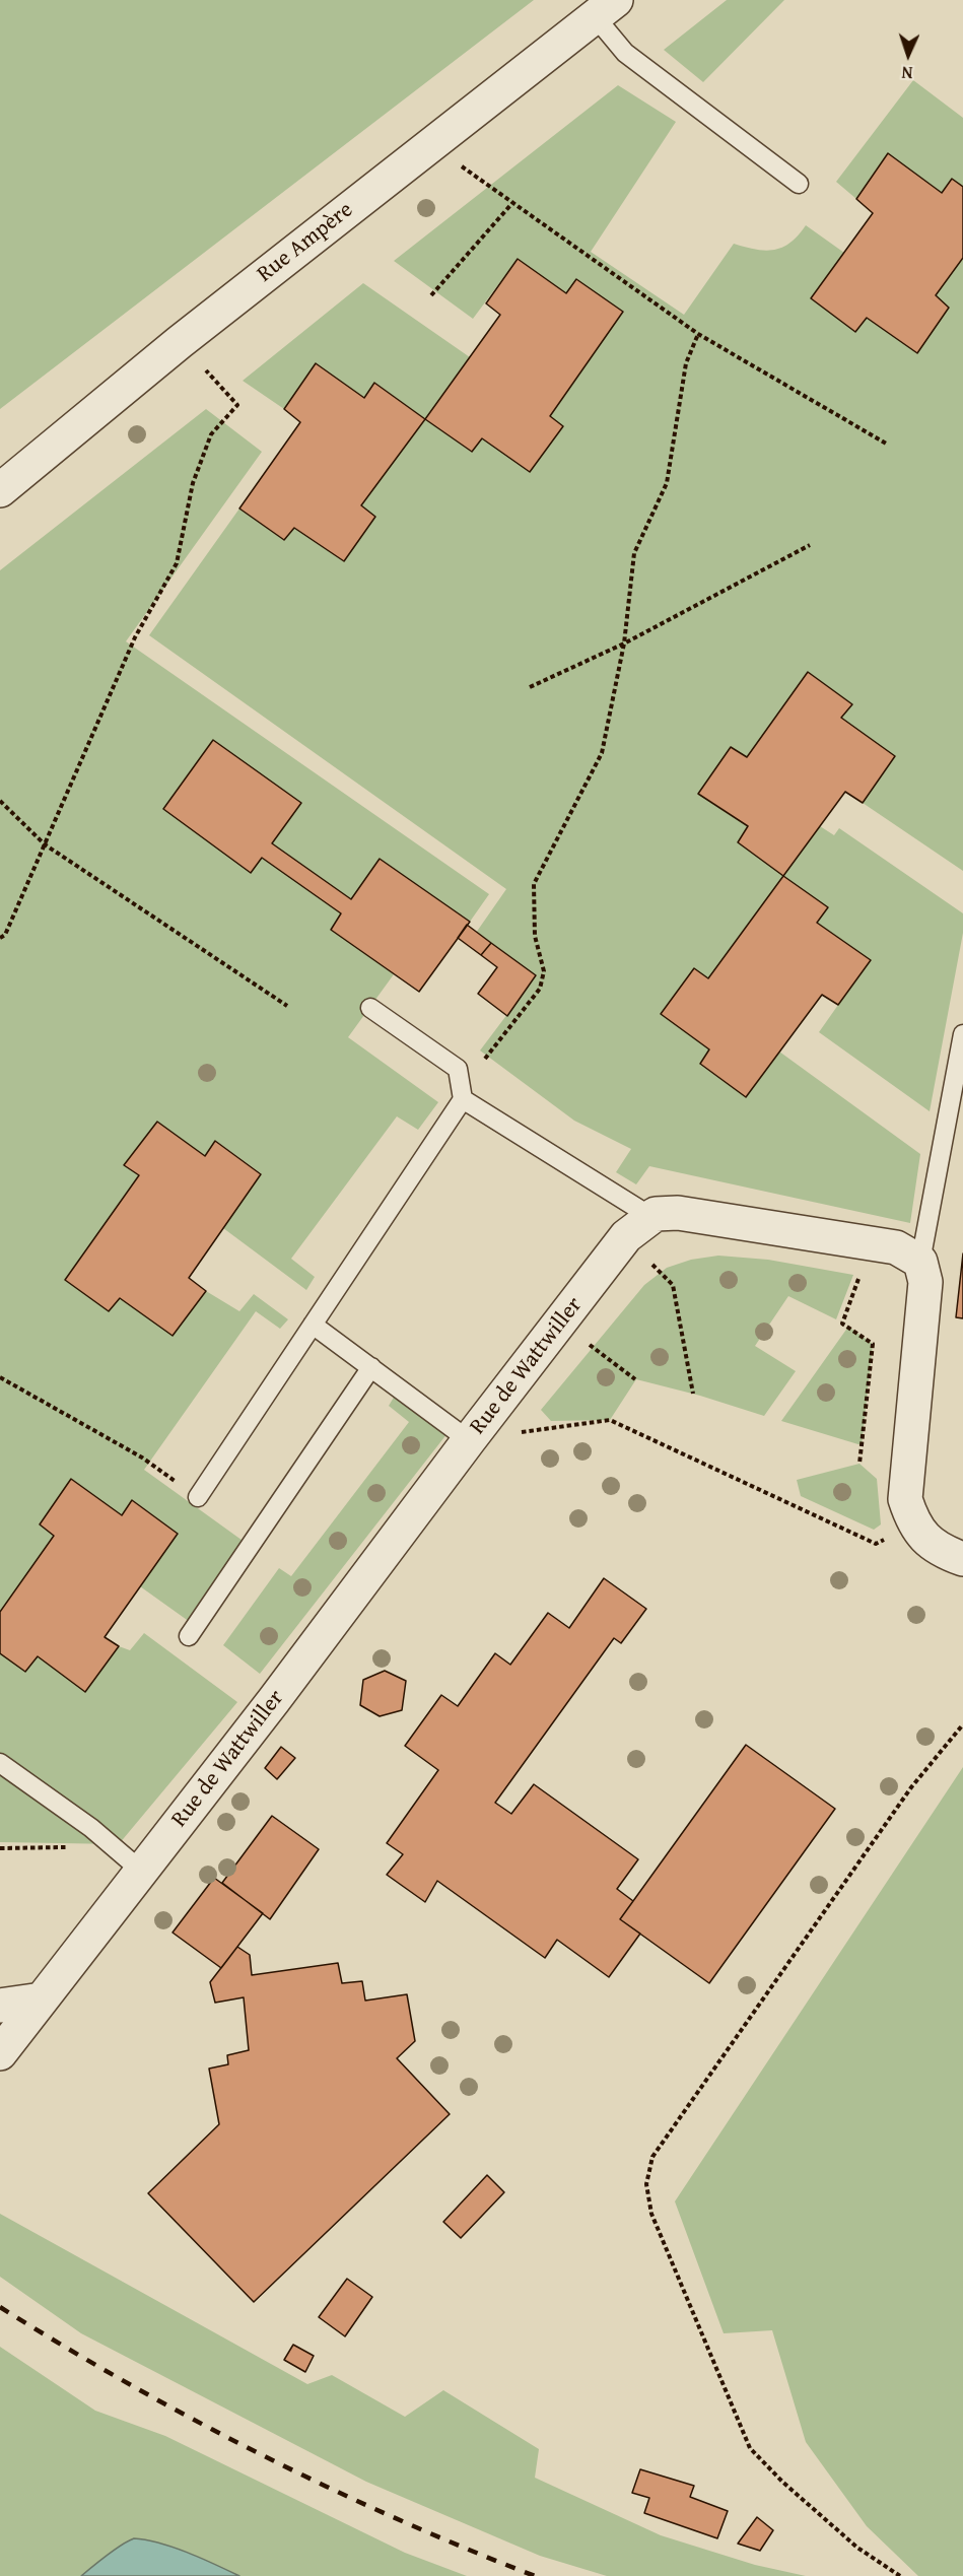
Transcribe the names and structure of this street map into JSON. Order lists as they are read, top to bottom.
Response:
{
  "streets": {
    "street": ["Rue Ampère", "Rue de Wattwiller"]
  },
  "north": "bottom"
}
